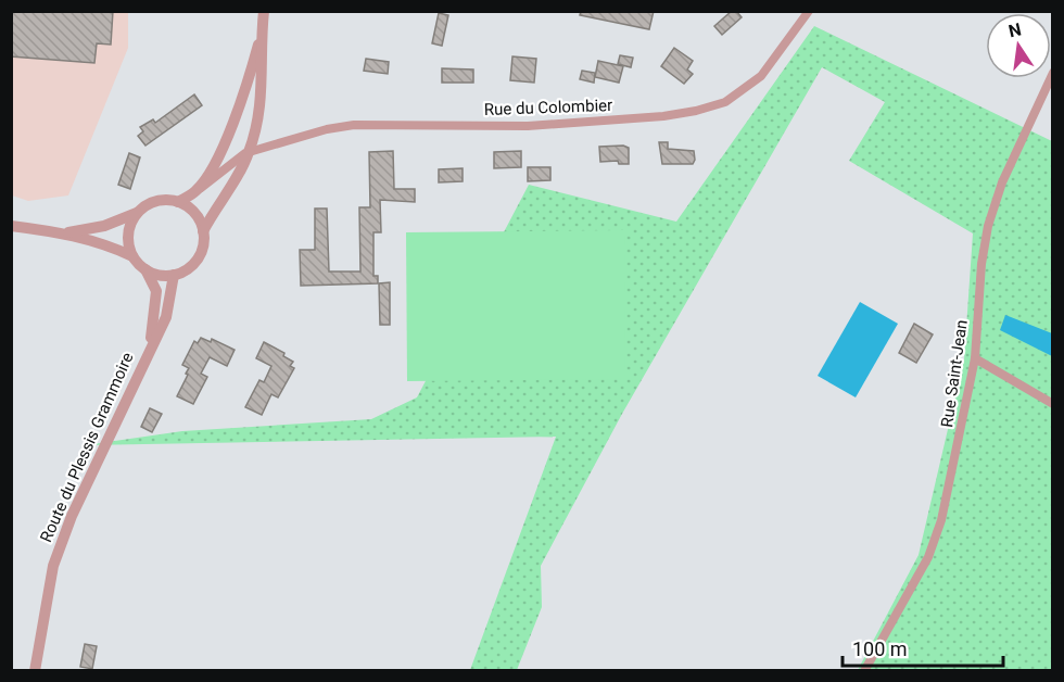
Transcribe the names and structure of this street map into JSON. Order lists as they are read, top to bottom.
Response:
{
  "streets": {
    "street": ["Rue du Colombier", "Rue Saint-Jean", "Route du Plessis Grammoire"]
  },
  "scale_bar": "100 m",
  "north": "top"
}
